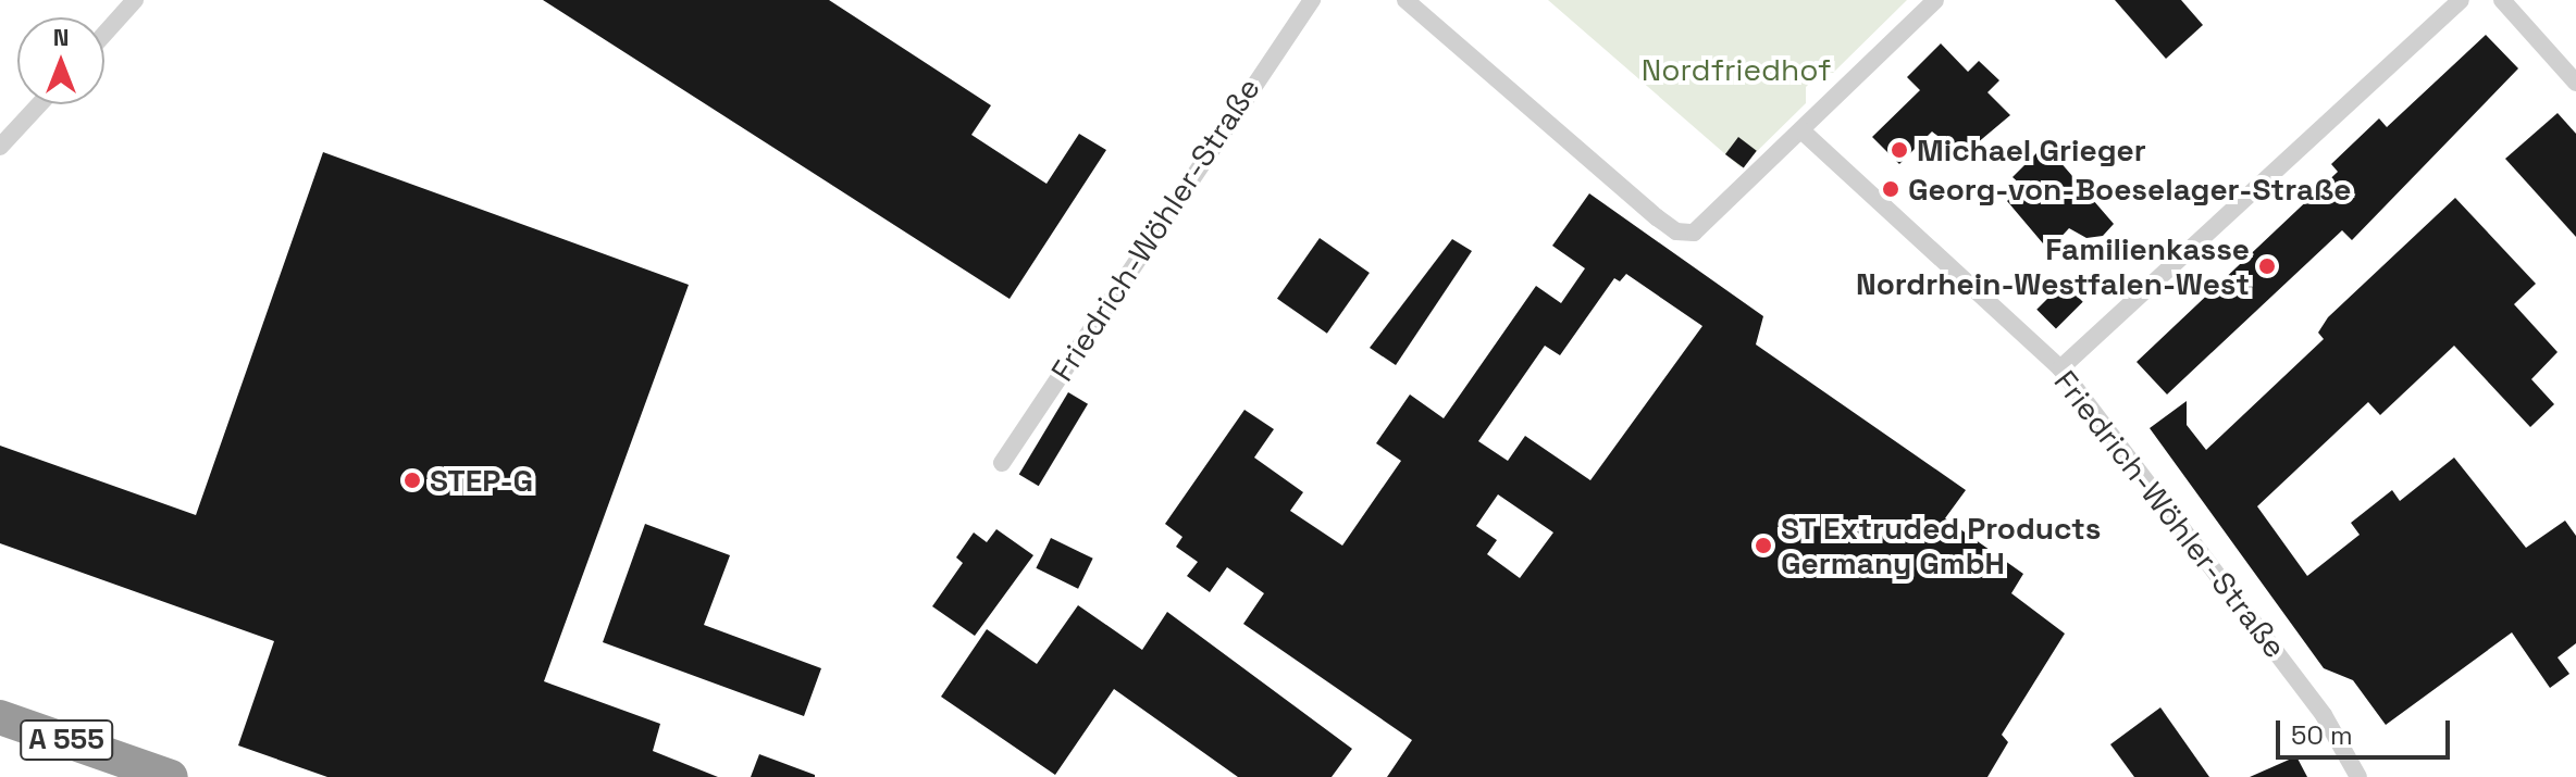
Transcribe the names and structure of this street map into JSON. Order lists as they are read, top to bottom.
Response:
{
  "streets": {
    "highway": ["A 555"],
    "street": ["Friedrich-Wöhler-Straße"]
  },
  "parks": ["Nordfriedhof"],
  "places": [
    "Michael Grieger",
    "Georg-von-Boeselager-Straße",
    "Familienkasse Nordrhein-Westfalen-West",
    "STEP-G",
    "ST Extruded Products Germany GmbH"
  ],
  "scale_bar": "50 m",
  "north": "top"
}
